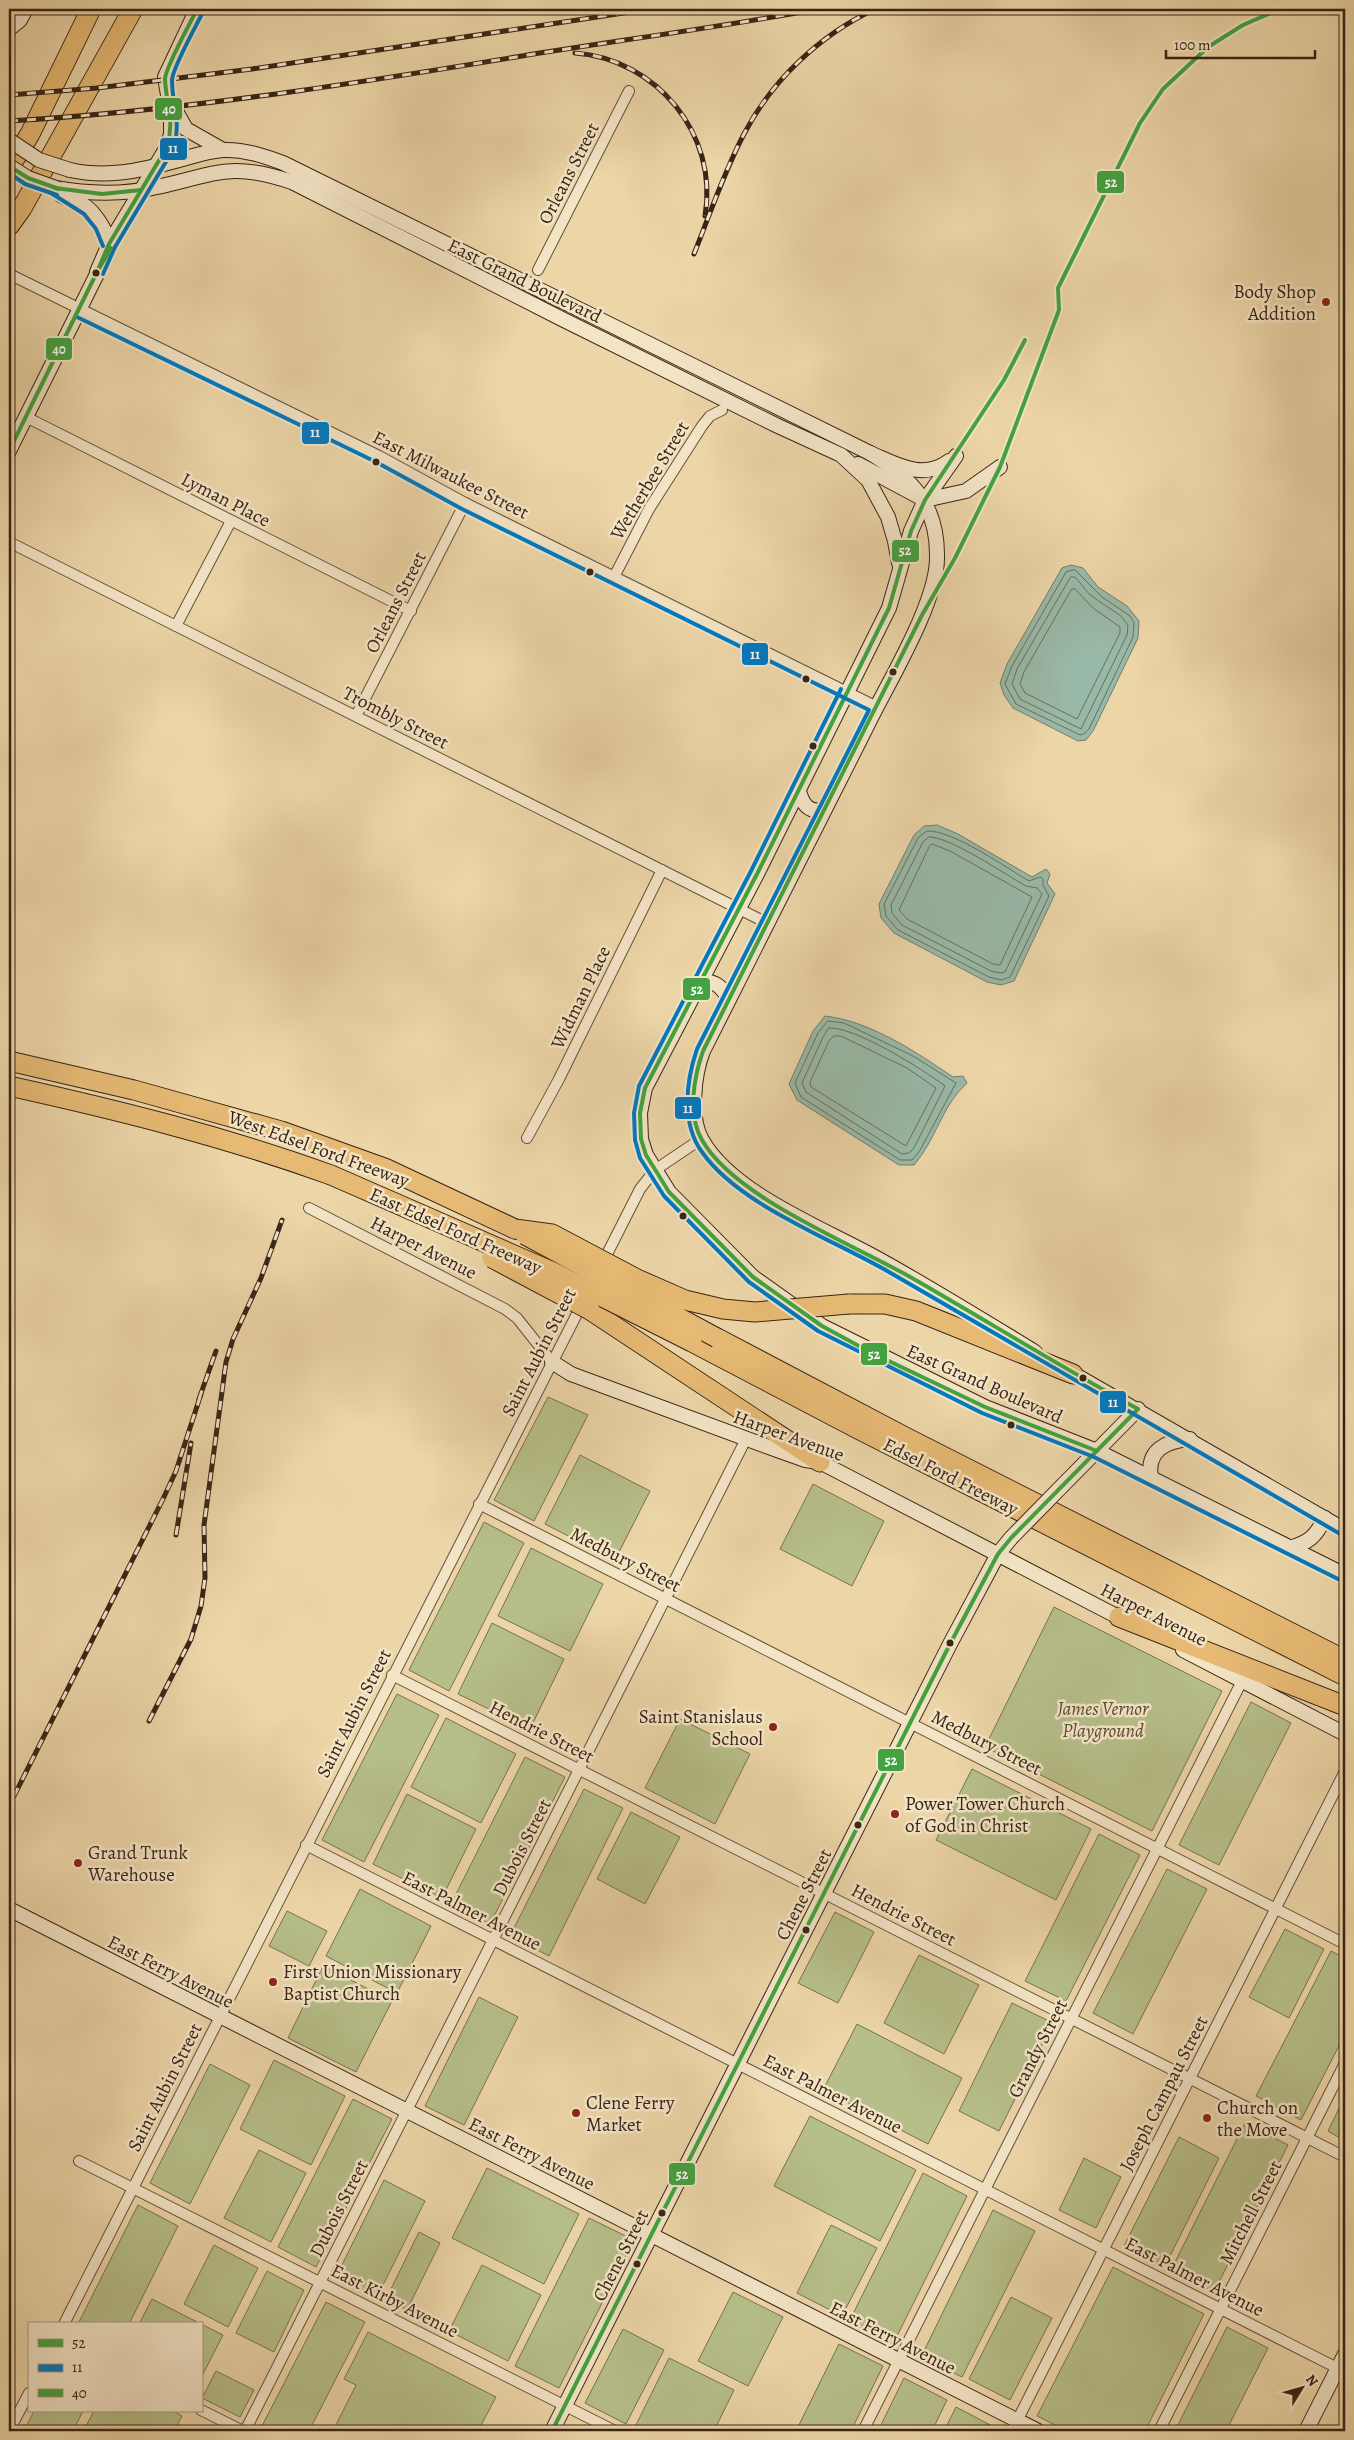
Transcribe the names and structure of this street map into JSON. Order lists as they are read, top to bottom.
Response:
{
  "streets": {
    "highway": ["West Edsel Ford Freeway", "East Edsel Ford Freeway", "Edsel Ford Freeway"],
    "main road": [
      "East Grand Boulevard",
      "Harper Avenue",
      "Chene Street",
      "East Ferry Avenue"
    ],
    "street": [
      "Orleans Street",
      "East Milwaukee Street",
      "Wetherbee Street",
      "Lyman Place",
      "Trombly Street",
      "Widman Place",
      "Saint Aubin Street",
      "Medbury Street",
      "Hendrie Street",
      "Dubois Street",
      "East Palmer Avenue",
      "Grandy Street",
      "Joseph Campau Street",
      "Mitchell Street",
      "East Kirby Avenue"
    ]
  },
  "crossings": [
    ["Orleans Street", "East Milwaukee Street"],
    ["Orleans Street", "Lyman Place"],
    ["Orleans Street", "Trombly Street"],
    ["East Grand Boulevard", "East Milwaukee Street"],
    ["East Grand Boulevard", "Trombly Street"],
    ["East Grand Boulevard", "Saint Aubin Street"],
    ["East Grand Boulevard", "Chene Street"],
    ["East Milwaukee Street", "Wetherbee Street"],
    ["Trombly Street", "Widman Place"],
    ["West Edsel Ford Freeway", "Edsel Ford Freeway"],
    ["East Edsel Ford Freeway", "Edsel Ford Freeway"],
    ["Harper Avenue", "Saint Aubin Street"],
    ["Harper Avenue", "Dubois Street"],
    ["Harper Avenue", "Chene Street"],
    ["Harper Avenue", "Grandy Street"],
    ["Saint Aubin Street", "Medbury Street"],
    ["Saint Aubin Street", "Hendrie Street"],
    ["Saint Aubin Street", "East Palmer Avenue"],
    ["Saint Aubin Street", "East Ferry Avenue"],
    ["Saint Aubin Street", "East Kirby Avenue"],
    ["Medbury Street", "Dubois Street"],
    ["Medbury Street", "Chene Street"],
    ["Medbury Street", "Grandy Street"],
    ["Medbury Street", "Joseph Campau Street"],
    ["Hendrie Street", "Dubois Street"],
    ["Hendrie Street", "Chene Street"],
    ["Hendrie Street", "Grandy Street"],
    ["Hendrie Street", "Joseph Campau Street"],
    ["Hendrie Street", "Mitchell Street"],
    ["Dubois Street", "East Palmer Avenue"],
    ["Dubois Street", "East Ferry Avenue"],
    ["Dubois Street", "East Kirby Avenue"],
    ["Chene Street", "East Palmer Avenue"],
    ["Chene Street", "East Ferry Avenue"],
    ["Chene Street", "East Kirby Avenue"],
    ["East Palmer Avenue", "Grandy Street"],
    ["East Palmer Avenue", "Joseph Campau Street"],
    ["East Palmer Avenue", "Mitchell Street"],
    ["East Ferry Avenue", "Grandy Street"],
    ["East Ferry Avenue", "Joseph Campau Street"]
  ],
  "parks": ["James Vernor Playground"],
  "places": [
    "Body Shop Addition",
    "Saint Stanislaus School",
    "Power Tower Church of God in Christ",
    "Grand Trunk Warehouse",
    "First Union Missionary Baptist Church",
    "Clene Ferry Market",
    "Church on the Move"
  ],
  "lines": ["transit line 52", "transit line 40", "transit line 11"],
  "legend": ["52", "11", "40"],
  "scale_bar": "100 m",
  "north": "top right"
}
